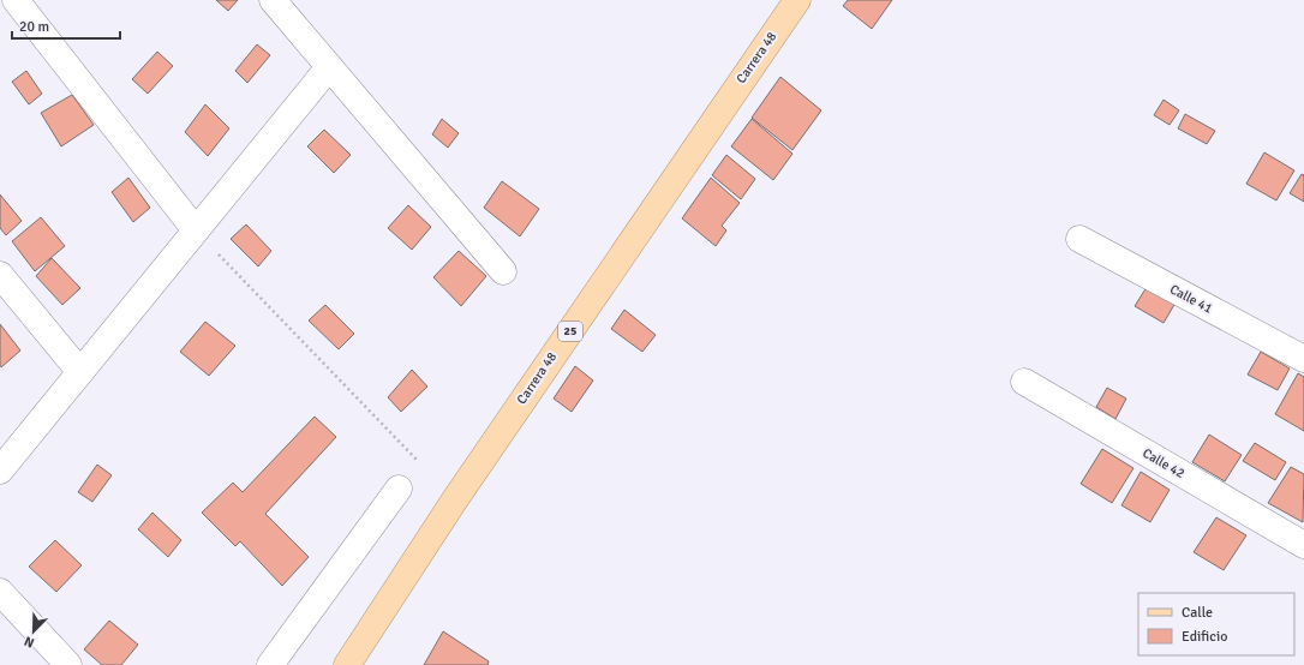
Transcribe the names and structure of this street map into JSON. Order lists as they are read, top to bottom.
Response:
{
  "streets": {
    "main road": ["Carrera 48", "25"],
    "street": ["Calle 41", "Calle 42"]
  },
  "legend": ["Calle", "Edificio"],
  "scale_bar": "20 m",
  "north": "bottom left"
}
